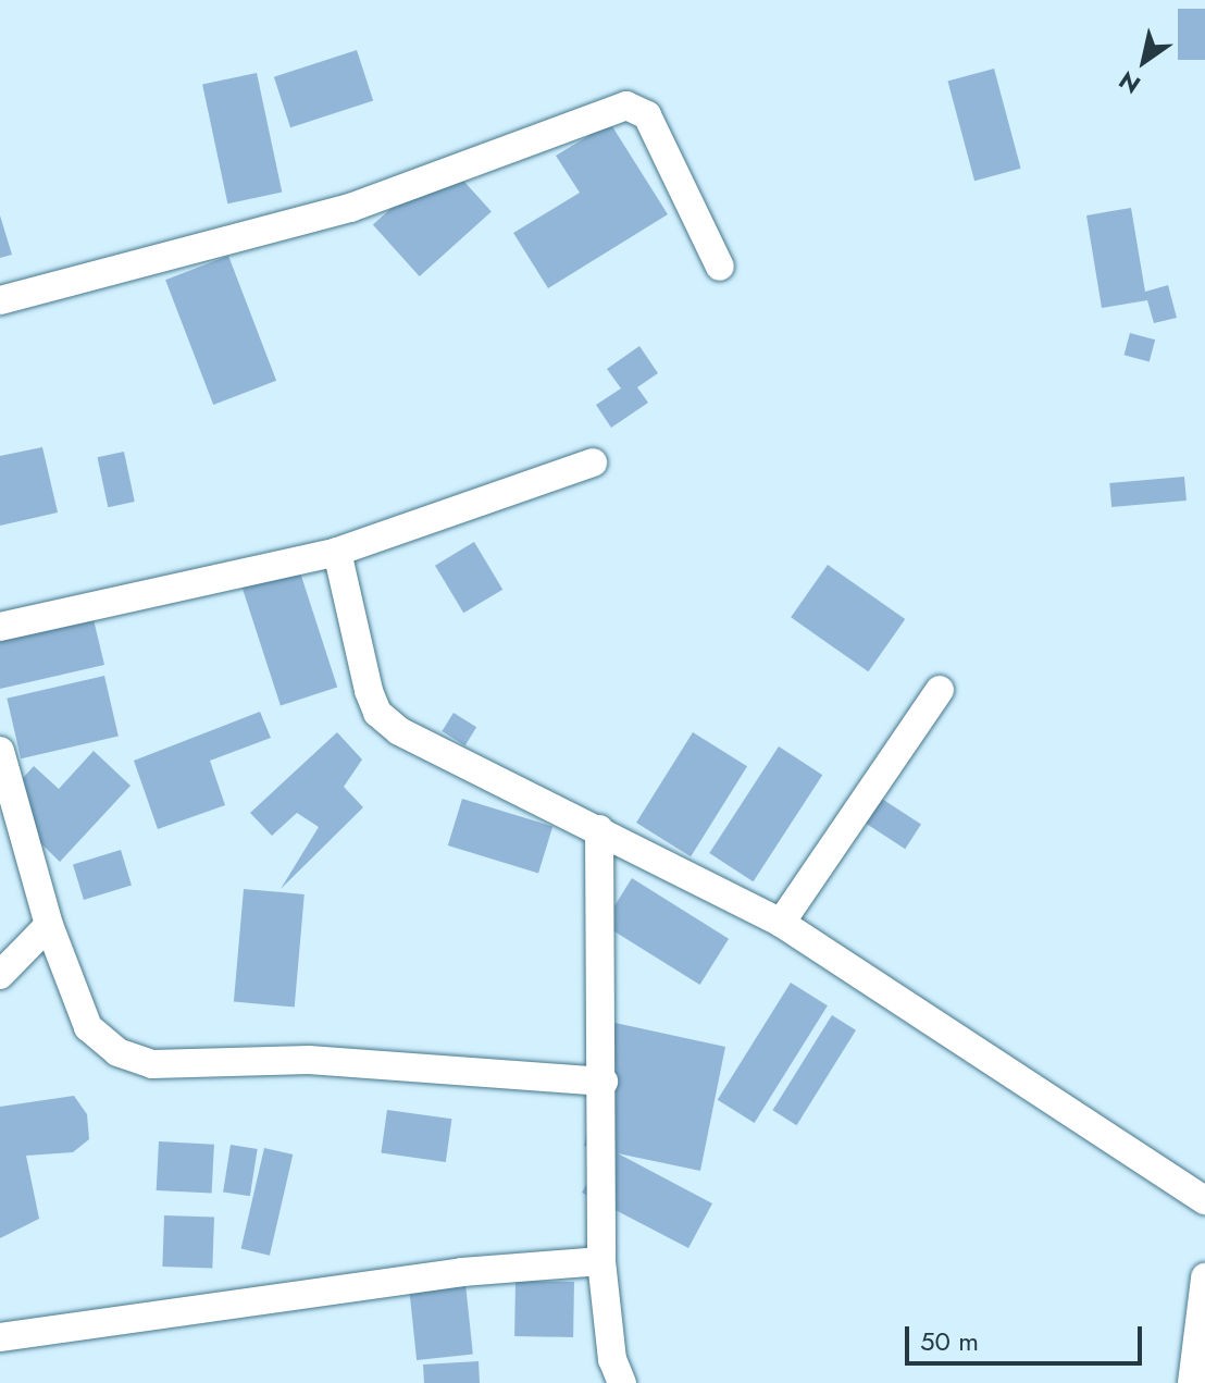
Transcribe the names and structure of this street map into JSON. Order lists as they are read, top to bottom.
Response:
{
  "scale_bar": "50 m",
  "north": "bottom left"
}
